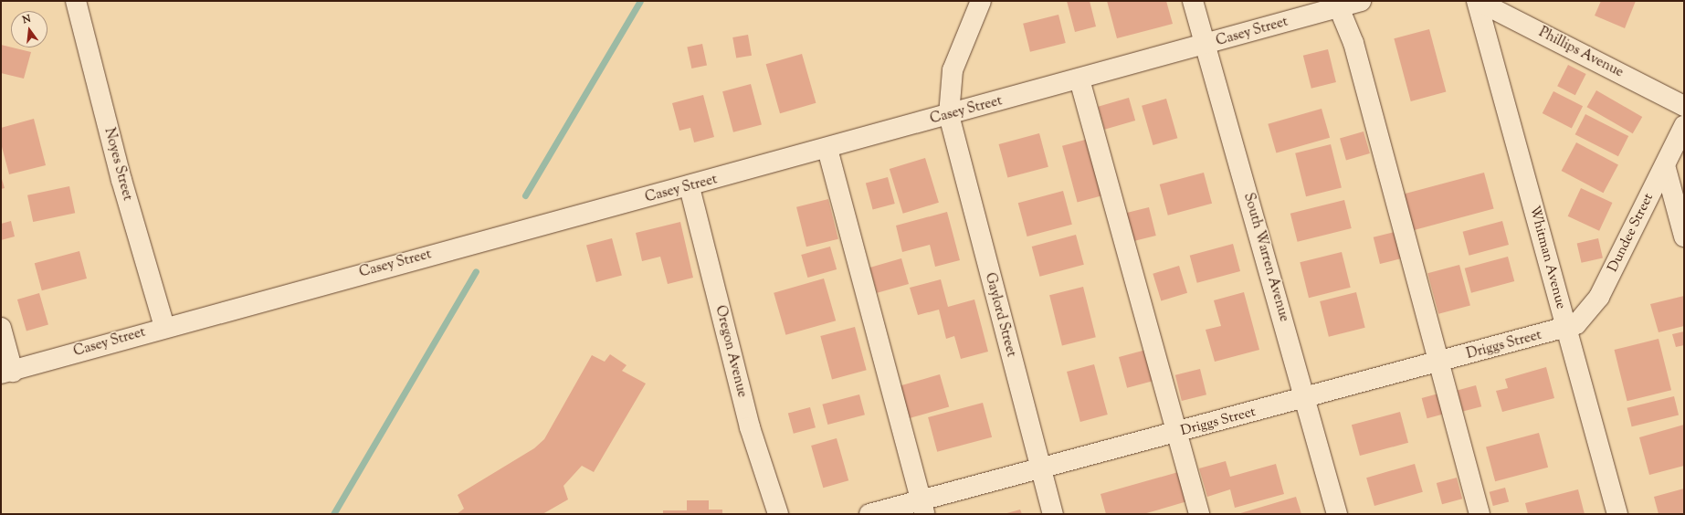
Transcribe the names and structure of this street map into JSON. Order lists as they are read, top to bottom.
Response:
{
  "streets": {
    "street": [
      "Casey Street",
      "Phillips Avenue",
      "Noyes Street",
      "Dundee Street",
      "South Warren Avenue",
      "Whitman Avenue",
      "Gaylord Street",
      "Driggs Street",
      "Oregon Avenue"
    ]
  },
  "crossings": [
    ["Casey Street", "Noyes Street"],
    ["Casey Street", "South Warren Avenue"],
    ["Casey Street", "Gaylord Street"],
    ["Casey Street", "Oregon Avenue"],
    ["Phillips Avenue", "Whitman Avenue"],
    ["Dundee Street", "Whitman Avenue"],
    ["Dundee Street", "Driggs Street"],
    ["South Warren Avenue", "Driggs Street"],
    ["Whitman Avenue", "Driggs Street"],
    ["Gaylord Street", "Driggs Street"]
  ],
  "north": "top"
}
